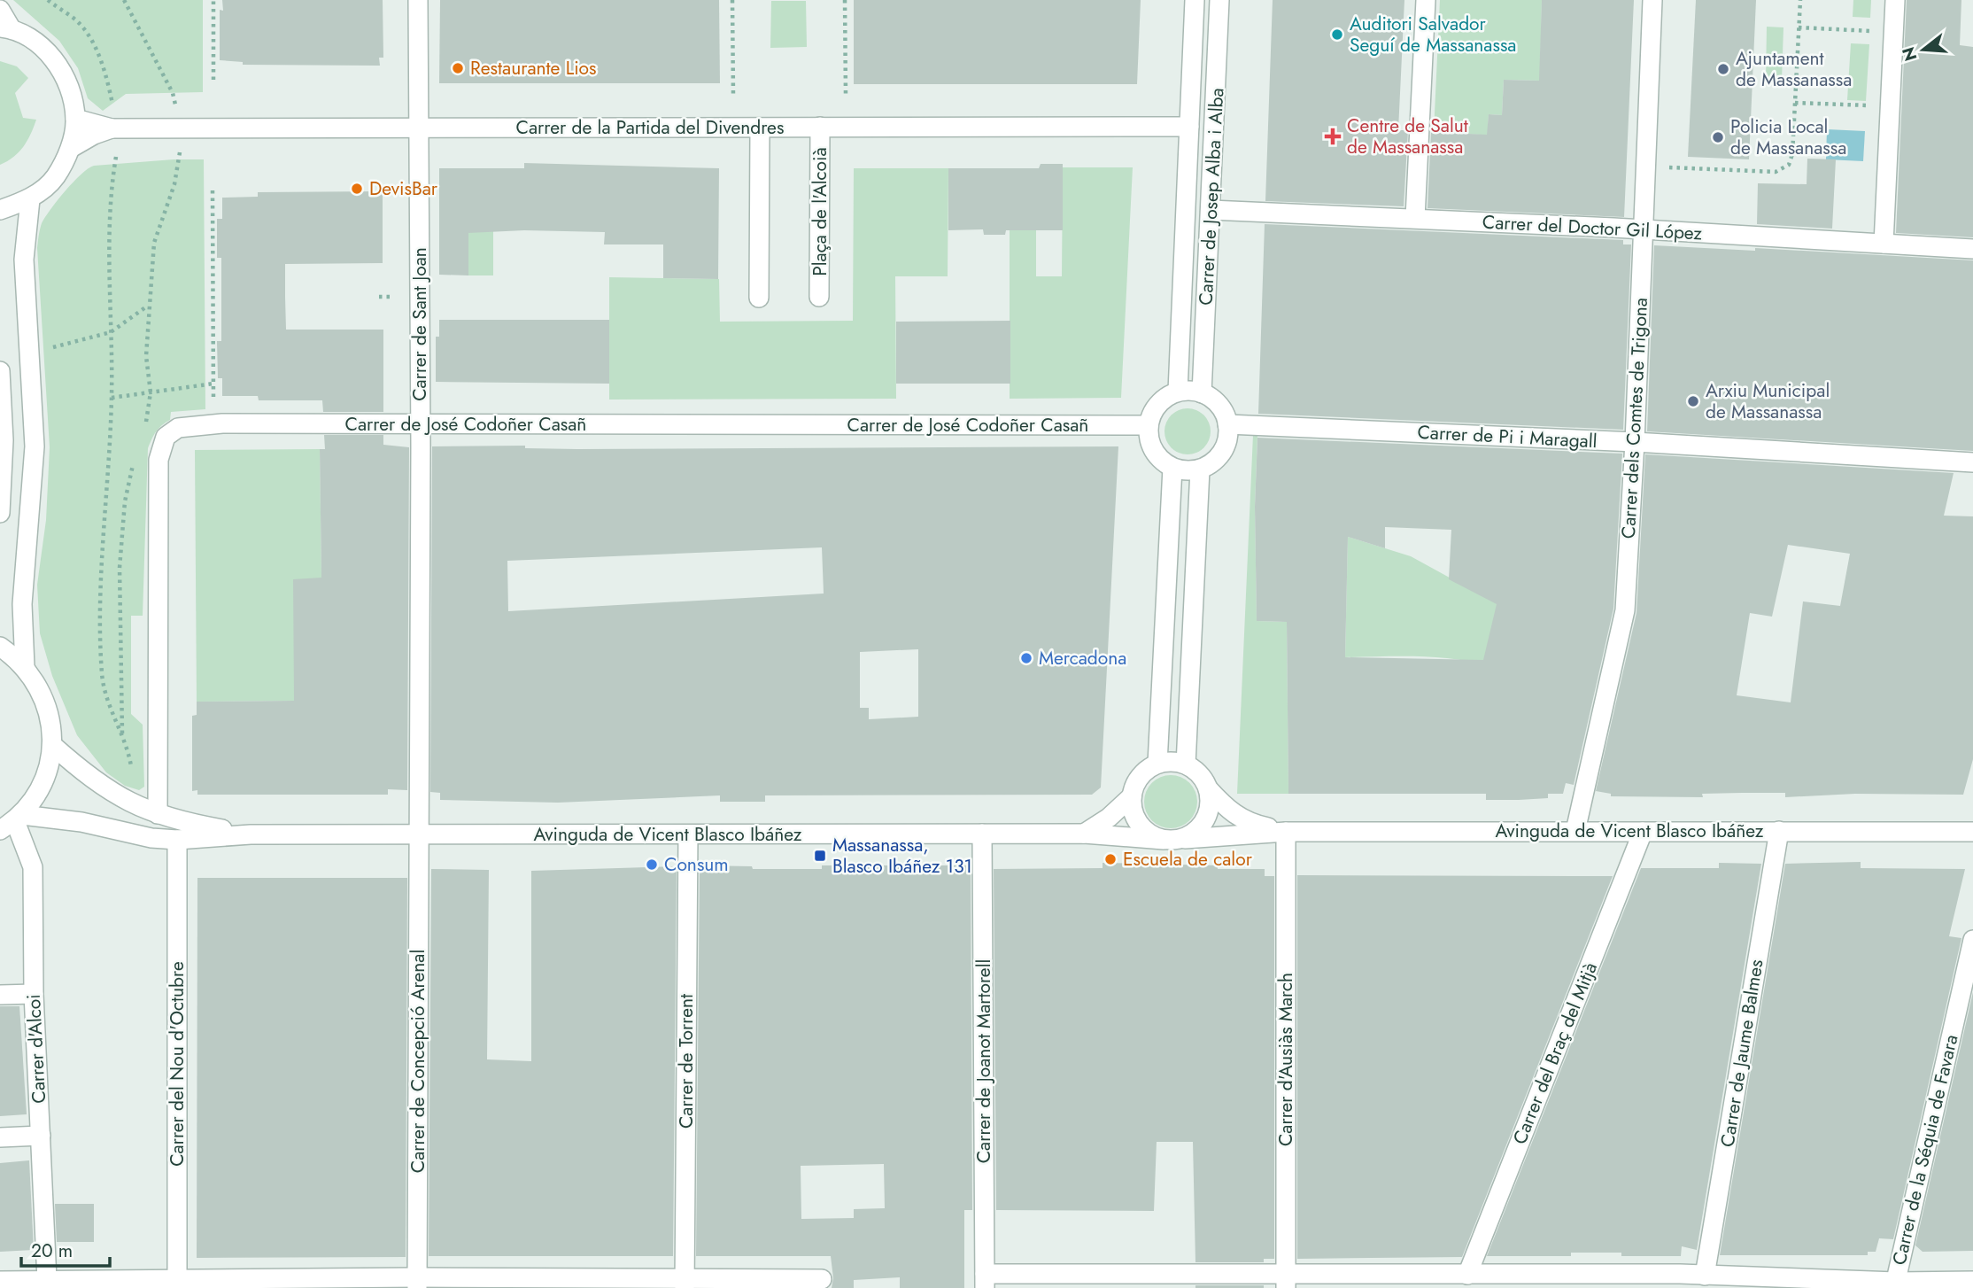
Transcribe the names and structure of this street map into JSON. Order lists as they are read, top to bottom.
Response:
{
  "streets": {
    "street": [
      "Carrer de la Partida del Divendres",
      "Carrer de Josep Alba i Alba",
      "Plaça de l'Alcoià",
      "Carrer del Doctor Gil López",
      "Carrer de Sant Joan",
      "Carrer dels Comtes de Trigona",
      "Carrer de José Codoñer Casañ",
      "Carrer de Pi i Maragall",
      "Avinguda de Vicent Blasco Ibáñez",
      "Carrer d'Alcoi",
      "Carrer del Braç del Mitjà",
      "Carrer de Jaume Balmes",
      "Carrer d'Ausiàs March",
      "Carrer de Concepció Arenal",
      "Carrer de Torrent",
      "Carrer de Joanot Martorell",
      "Carrer del Nou d'Octubre",
      "Carrer de la Séquia de Favara"
    ]
  },
  "crossings": [
    ["Carrer de la Partida del Divendres", "Carrer de Josep Alba i Alba"],
    ["Carrer de la Partida del Divendres", "Plaça de l'Alcoià"],
    ["Carrer de la Partida del Divendres", "Carrer de Sant Joan"],
    ["Carrer de Josep Alba i Alba", "Carrer del Doctor Gil López"],
    ["Carrer de Josep Alba i Alba", "Carrer de José Codoñer Casañ"],
    ["Carrer de Josep Alba i Alba", "Carrer de Pi i Maragall"],
    ["Carrer del Doctor Gil López", "Carrer dels Comtes de Trigona"],
    ["Carrer de Sant Joan", "Carrer de José Codoñer Casañ"],
    ["Carrer de Sant Joan", "Avinguda de Vicent Blasco Ibáñez"],
    ["Carrer de Sant Joan", "Carrer de Concepció Arenal"],
    ["Carrer dels Comtes de Trigona", "Carrer de Pi i Maragall"],
    ["Carrer dels Comtes de Trigona", "Avinguda de Vicent Blasco Ibáñez"],
    ["Carrer de José Codoñer Casañ", "Carrer de Pi i Maragall"],
    ["Carrer de José Codoñer Casañ", "Avinguda de Vicent Blasco Ibáñez"],
    ["Avinguda de Vicent Blasco Ibáñez", "Carrer d'Alcoi"],
    ["Avinguda de Vicent Blasco Ibáñez", "Carrer del Braç del Mitjà"],
    ["Avinguda de Vicent Blasco Ibáñez", "Carrer de Jaume Balmes"],
    ["Avinguda de Vicent Blasco Ibáñez", "Carrer d'Ausiàs March"],
    ["Avinguda de Vicent Blasco Ibáñez", "Carrer de Concepció Arenal"],
    ["Avinguda de Vicent Blasco Ibáñez", "Carrer de Torrent"],
    ["Avinguda de Vicent Blasco Ibáñez", "Carrer de Joanot Martorell"],
    ["Avinguda de Vicent Blasco Ibáñez", "Carrer del Nou d'Octubre"]
  ],
  "places": {
    "other": [
      "Auditori Salvador Seguí de Massanassa",
      "Restaurante Lios",
      "Ajuntament de Massanassa",
      "Policia Local de Massanassa",
      "DevisBar",
      "Arxiu Municipal de Massanassa",
      "Mercadona",
      "Escuela de calor",
      "Consum"
    ],
    "health": ["Centre de Salut de Massanassa"],
    "transit": ["Massanassa, Blasco Ibáñez 131"]
  },
  "scale_bar": "20 m",
  "north": "left"
}
